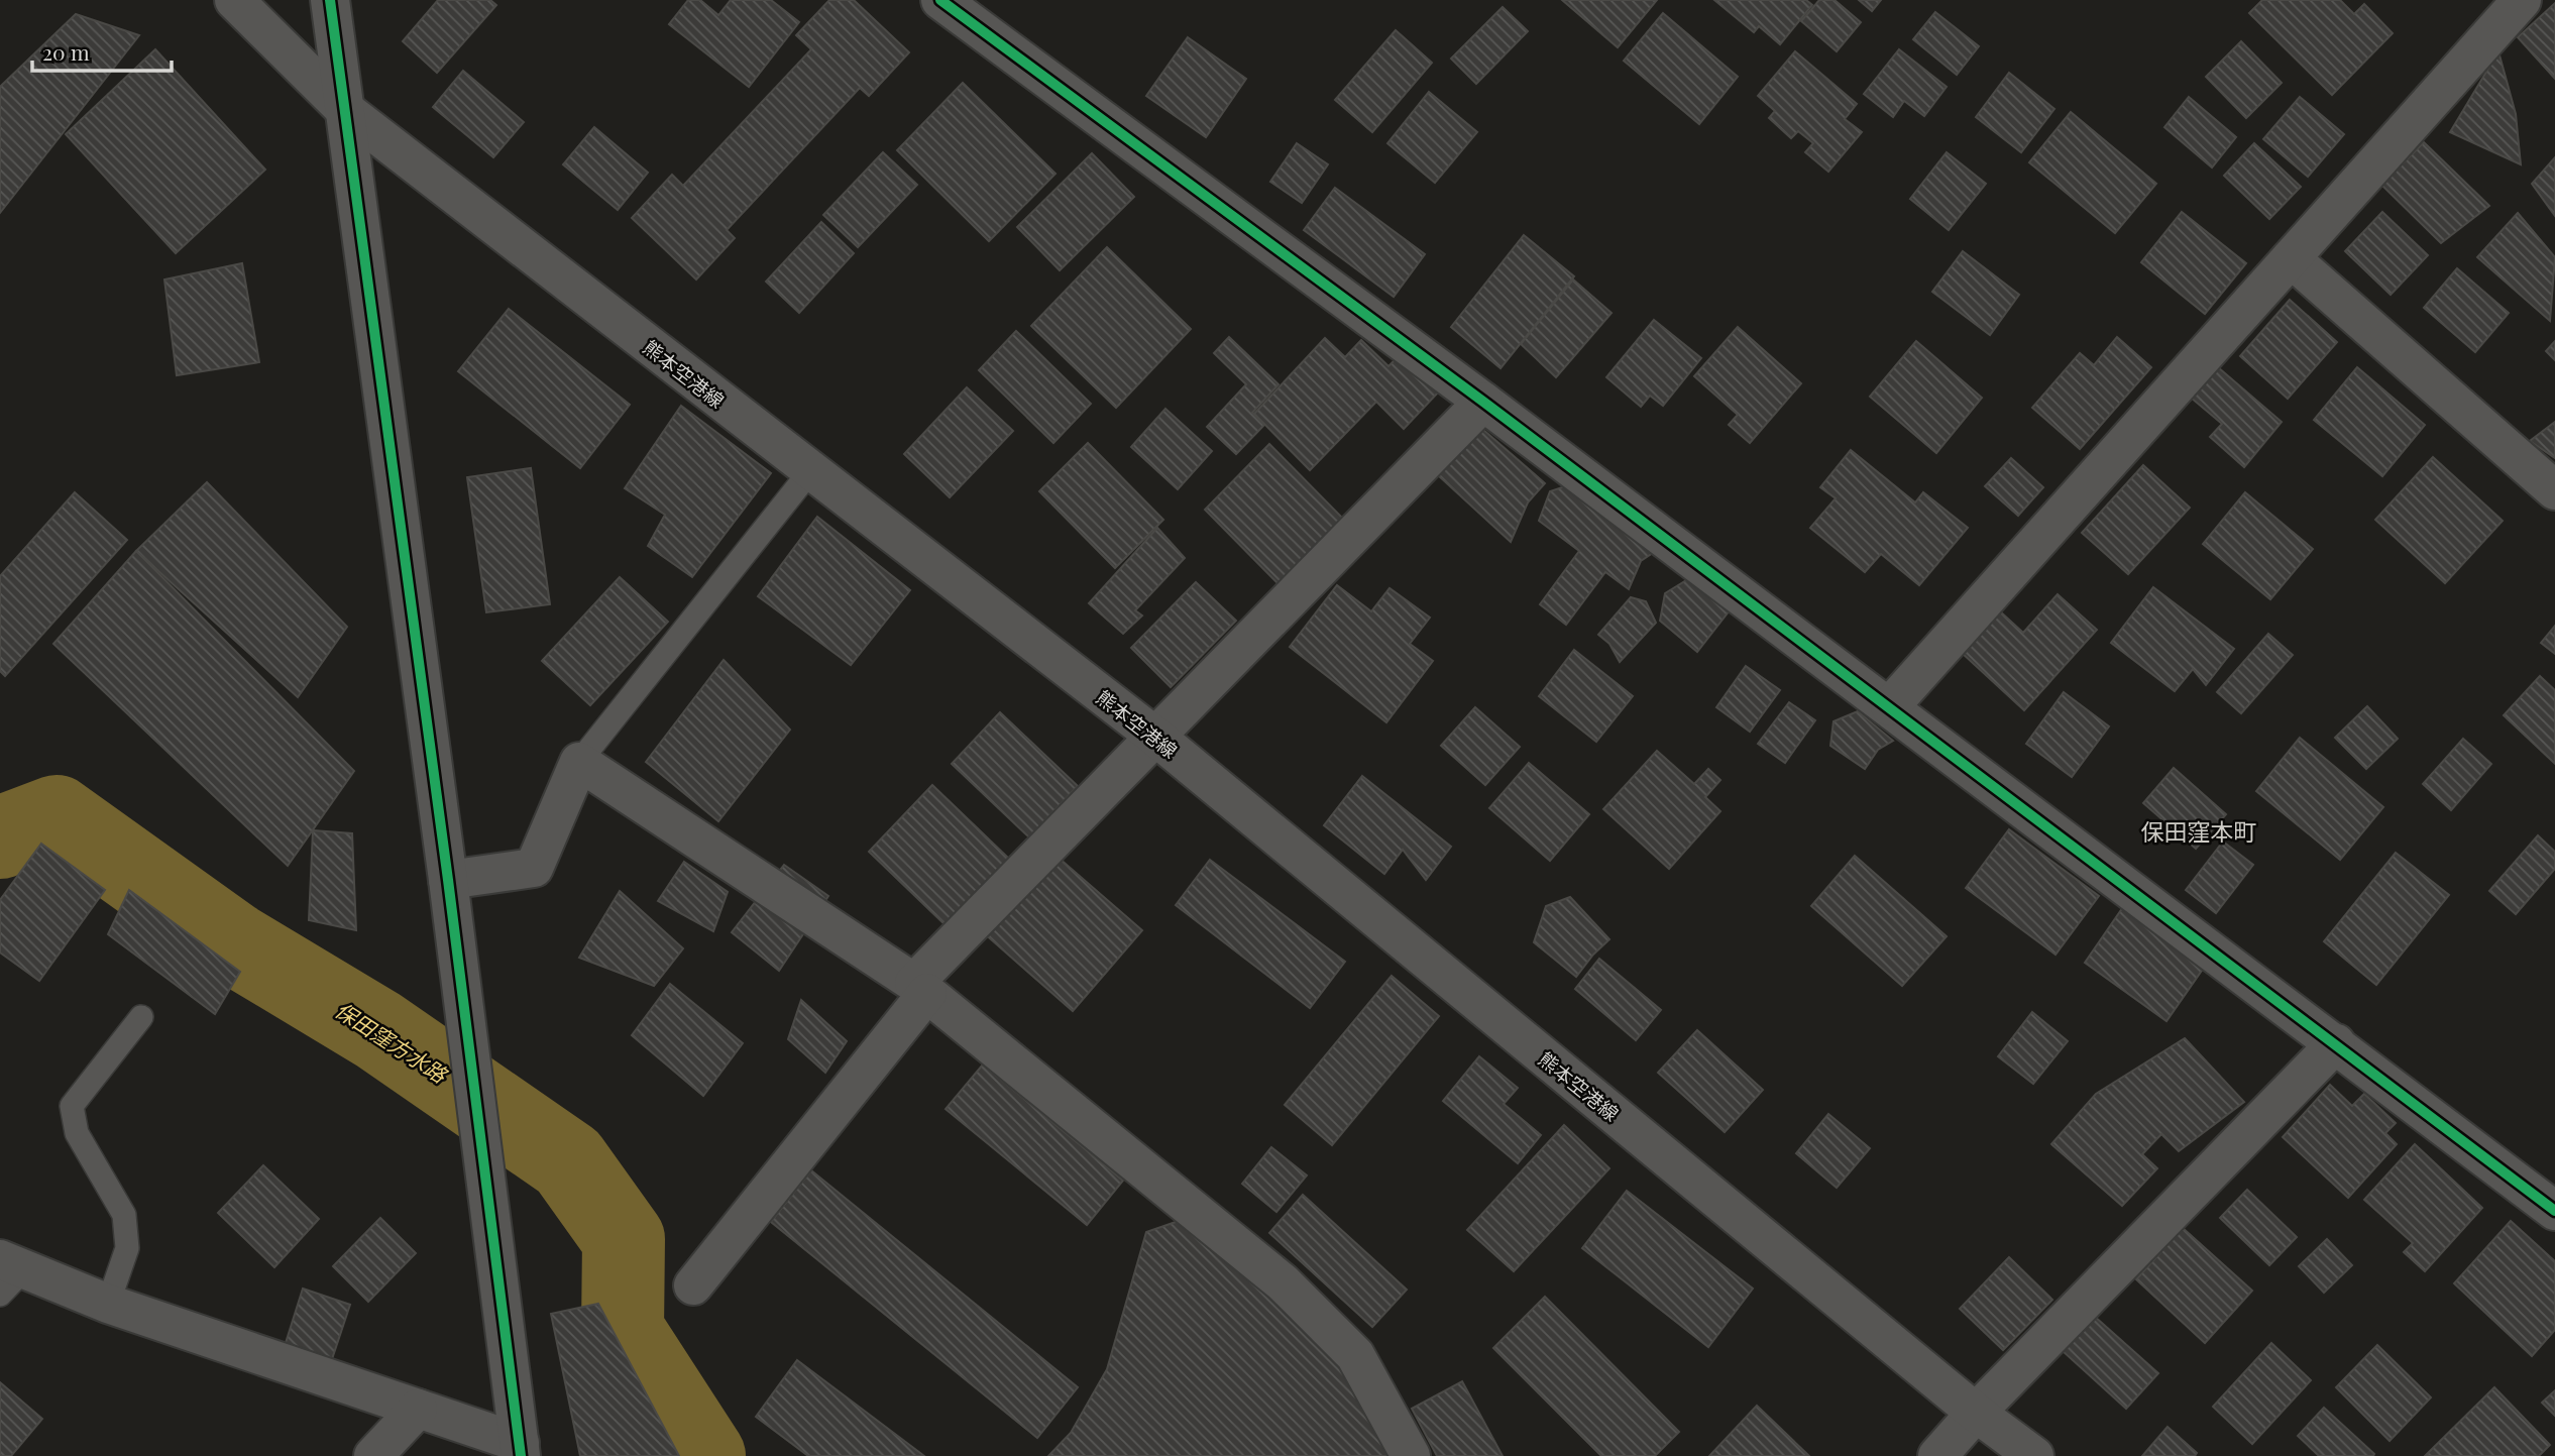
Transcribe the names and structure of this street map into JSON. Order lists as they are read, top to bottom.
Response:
{
  "streets": {
    "street": ["熊本空港線"]
  },
  "districts": ["保田窪本町"],
  "water": ["保田窪方水路"],
  "scale_bar": "20 m"
}
